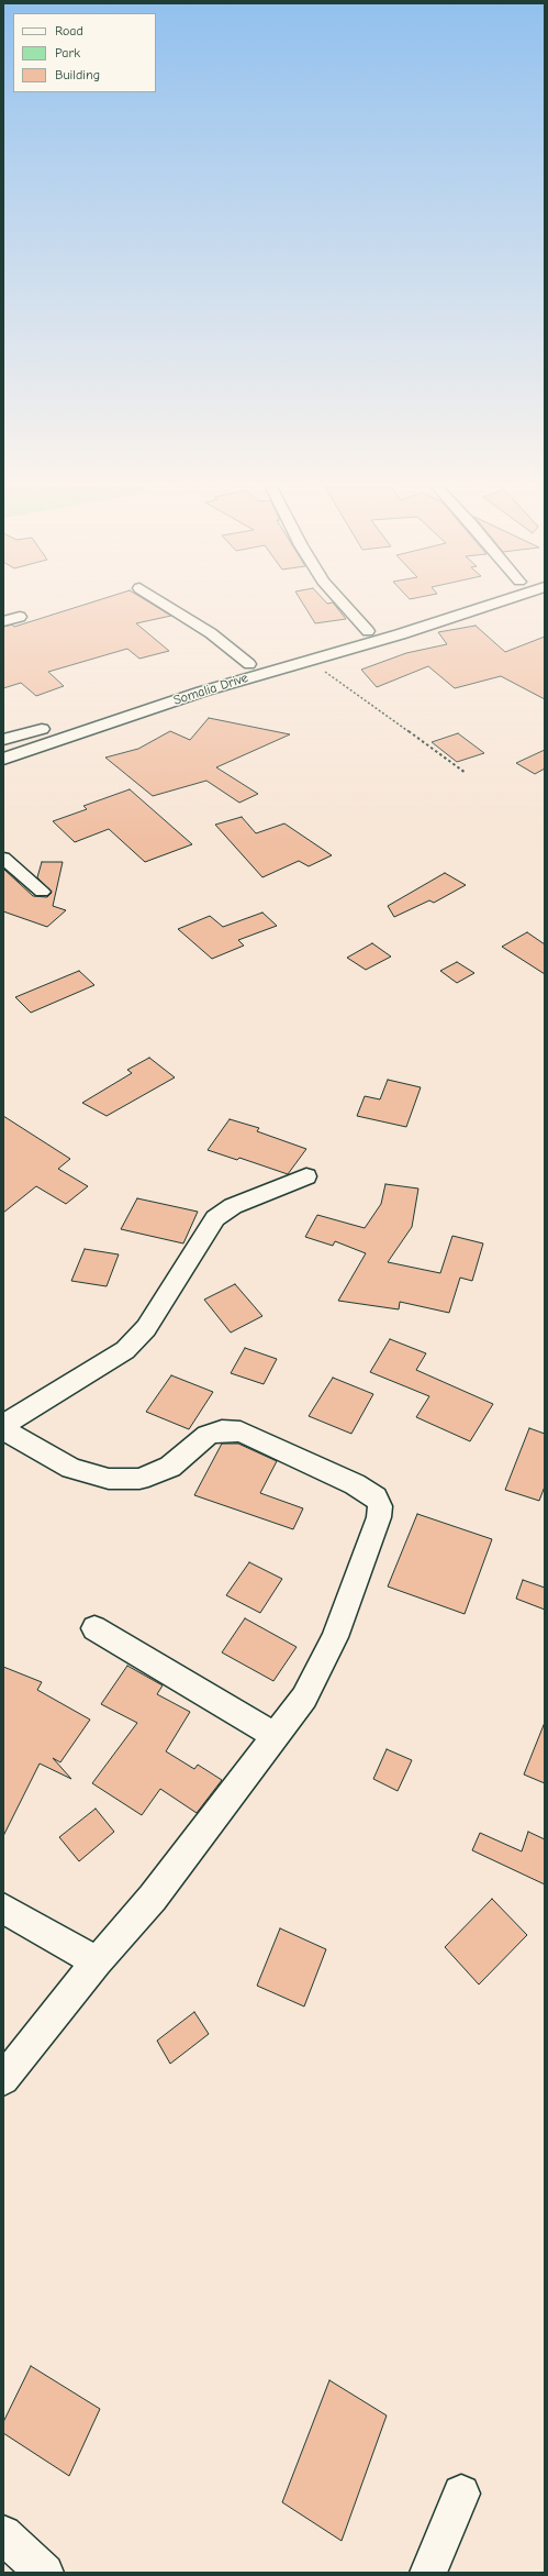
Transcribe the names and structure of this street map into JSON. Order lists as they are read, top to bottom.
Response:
{
  "streets": {
    "main road": ["Somalia Drive"]
  },
  "legend": ["Road", "Park", "Building"]
}
